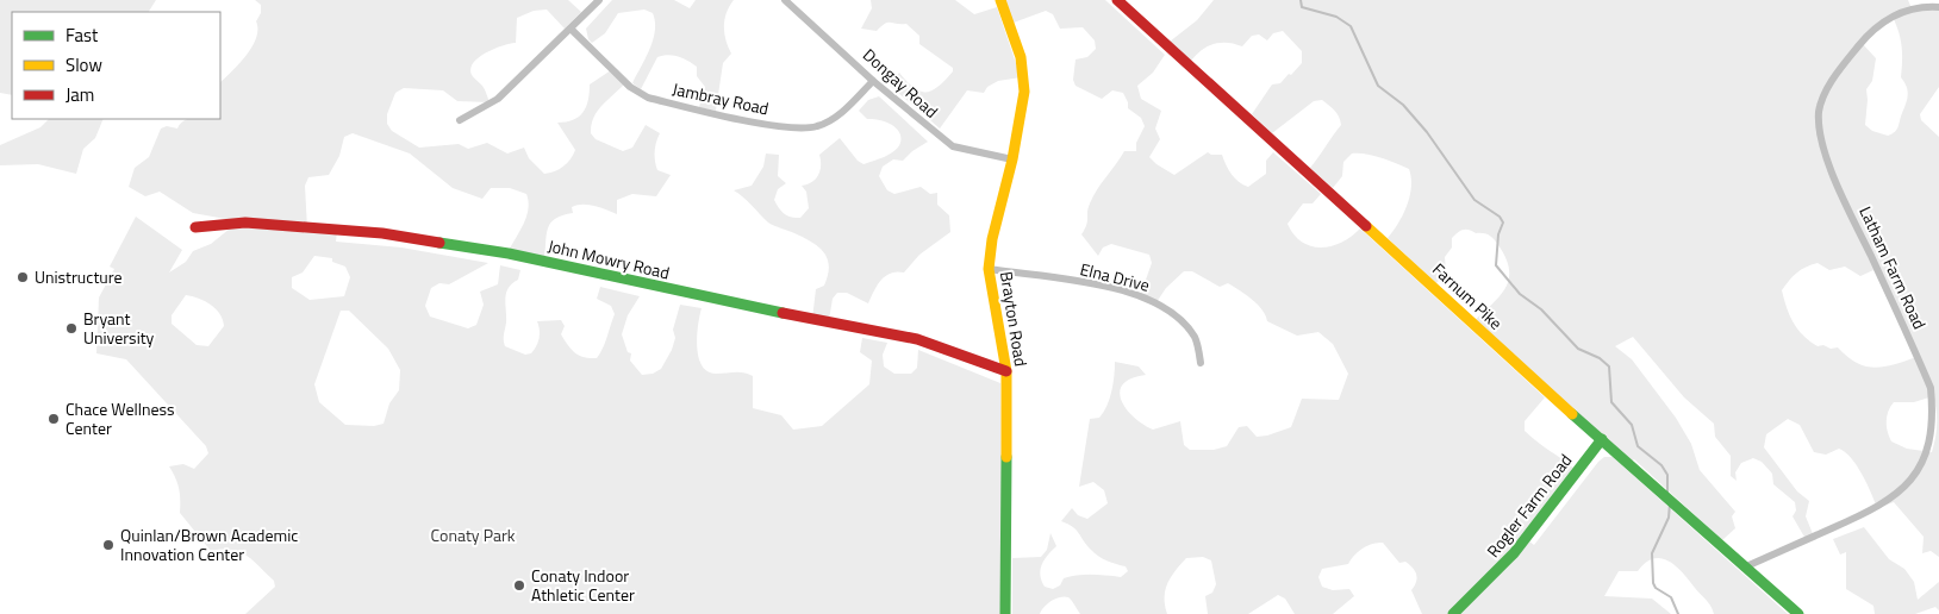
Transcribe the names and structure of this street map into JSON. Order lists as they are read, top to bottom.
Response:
{
  "streets": {
    "street": [
      "Dongay Road",
      "Jambray Road",
      "John Mowry Road",
      "Latham Farm Road",
      "Elna Drive",
      "Farnum Pike",
      "Brayton Road",
      "Rogler Farm Road"
    ]
  },
  "crossings": [
    ["Dongay Road", "Jambray Road"],
    ["Dongay Road", "Brayton Road"],
    ["John Mowry Road", "Brayton Road"],
    ["Latham Farm Road", "Farnum Pike"],
    ["Elna Drive", "Brayton Road"],
    ["Farnum Pike", "Rogler Farm Road"]
  ],
  "parks": ["Conaty Park"],
  "places": [
    "Unistructure",
    "Bryant University",
    "Chace Wellness Center",
    "Quinlan/Brown Academic Innovation Center",
    "Conaty Indoor Athletic Center"
  ],
  "legend": ["Fast", "Slow", "Jam"]
}
